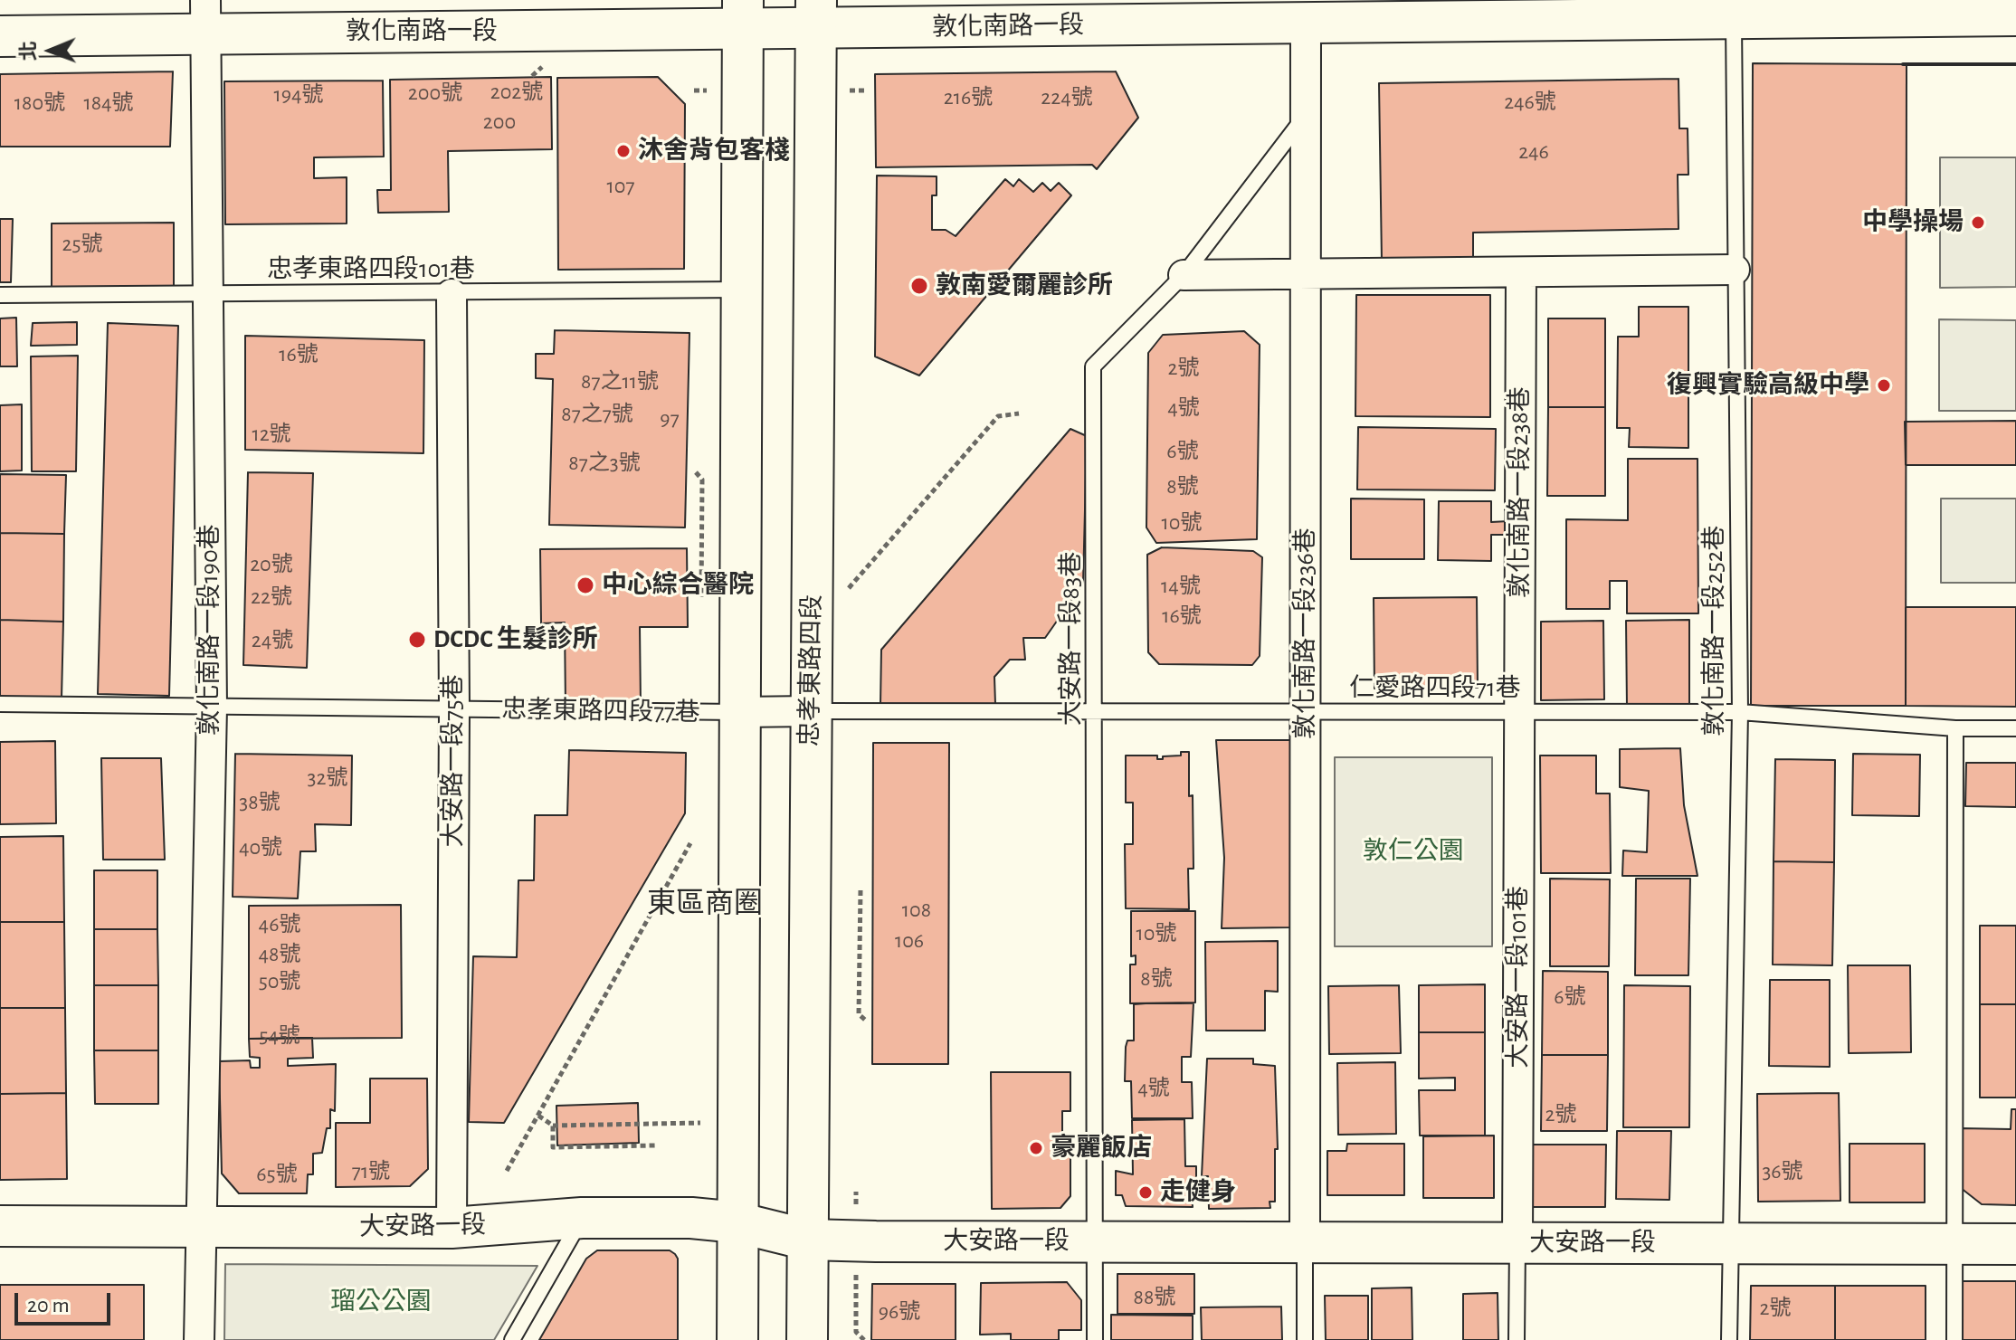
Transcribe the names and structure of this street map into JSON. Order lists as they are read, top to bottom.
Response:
{
  "streets": {
    "main road": ["敦化南路一段", "忠孝東路四段", "大安路一段"],
    "street": [
      "敦化南路一段238巷",
      "敦化南路一段190巷",
      "敦化南路一段236巷",
      "忠孝東路四段77巷",
      "大安路一段75巷",
      "大安路一段101巷"
    ],
    "lane": [
      "忠孝東路四段101巷",
      "敦化南路一段252巷",
      "大安路一段83巷",
      "仁愛路四段71巷"
    ]
  },
  "crossings": [
    ["敦化南路一段", "敦化南路一段190巷"],
    ["敦化南路一段", "敦化南路一段252巷"],
    ["敦化南路一段", "敦化南路一段236巷"],
    ["敦化南路一段", "忠孝東路四段"],
    ["忠孝東路四段101巷", "敦化南路一段190巷"],
    ["忠孝東路四段101巷", "大安路一段75巷"],
    ["敦化南路一段238巷", "仁愛路四段71巷"],
    ["敦化南路一段238巷", "大安路一段101巷"],
    ["敦化南路一段190巷", "忠孝東路四段77巷"],
    ["敦化南路一段190巷", "大安路一段"],
    ["敦化南路一段252巷", "仁愛路四段71巷"],
    ["敦化南路一段252巷", "大安路一段"],
    ["敦化南路一段236巷", "大安路一段83巷"],
    ["敦化南路一段236巷", "仁愛路四段71巷"],
    ["敦化南路一段236巷", "大安路一段"],
    ["大安路一段83巷", "仁愛路四段71巷"],
    ["大安路一段83巷", "大安路一段"],
    ["忠孝東路四段", "仁愛路四段71巷"],
    ["忠孝東路四段", "忠孝東路四段77巷"],
    ["忠孝東路四段", "大安路一段"],
    ["仁愛路四段71巷", "忠孝東路四段77巷"],
    ["仁愛路四段71巷", "大安路一段101巷"],
    ["忠孝東路四段77巷", "大安路一段75巷"],
    ["大安路一段75巷", "大安路一段"],
    ["大安路一段101巷", "大安路一段"]
  ],
  "districts": ["東區商圈"],
  "parks": ["敦仁公園", "瑠公公園"],
  "places": [
    "沐舍背包客棧",
    "中學操場",
    "敦南愛爾麗診所",
    "復興實驗高級中學",
    "中心綜合醫院",
    "DCDC 生髮診所",
    "豪麗飯店",
    "走健身"
  ],
  "house_numbers": [
    "202號",
    "200號",
    "194號",
    "216號",
    "224號",
    "246號",
    "180號",
    "184號",
    "200",
    "246",
    "107",
    "25號",
    "16號",
    "2號",
    "87之11號",
    "4號",
    "87之7號",
    "97",
    "12號",
    "6號",
    "87之3號",
    "8號",
    "10號",
    "20號",
    "14號",
    "22號",
    "16號",
    "24號",
    "32號",
    "38號",
    "40號",
    "108",
    "46號",
    "10號",
    "106",
    "48號",
    "8號",
    "50號",
    "6號",
    "54號",
    "4號",
    "2號",
    "71號",
    "36號",
    "65號",
    "88號",
    "2號",
    "96號"
  ],
  "scale_bar": "20 m",
  "north": "left"
}
